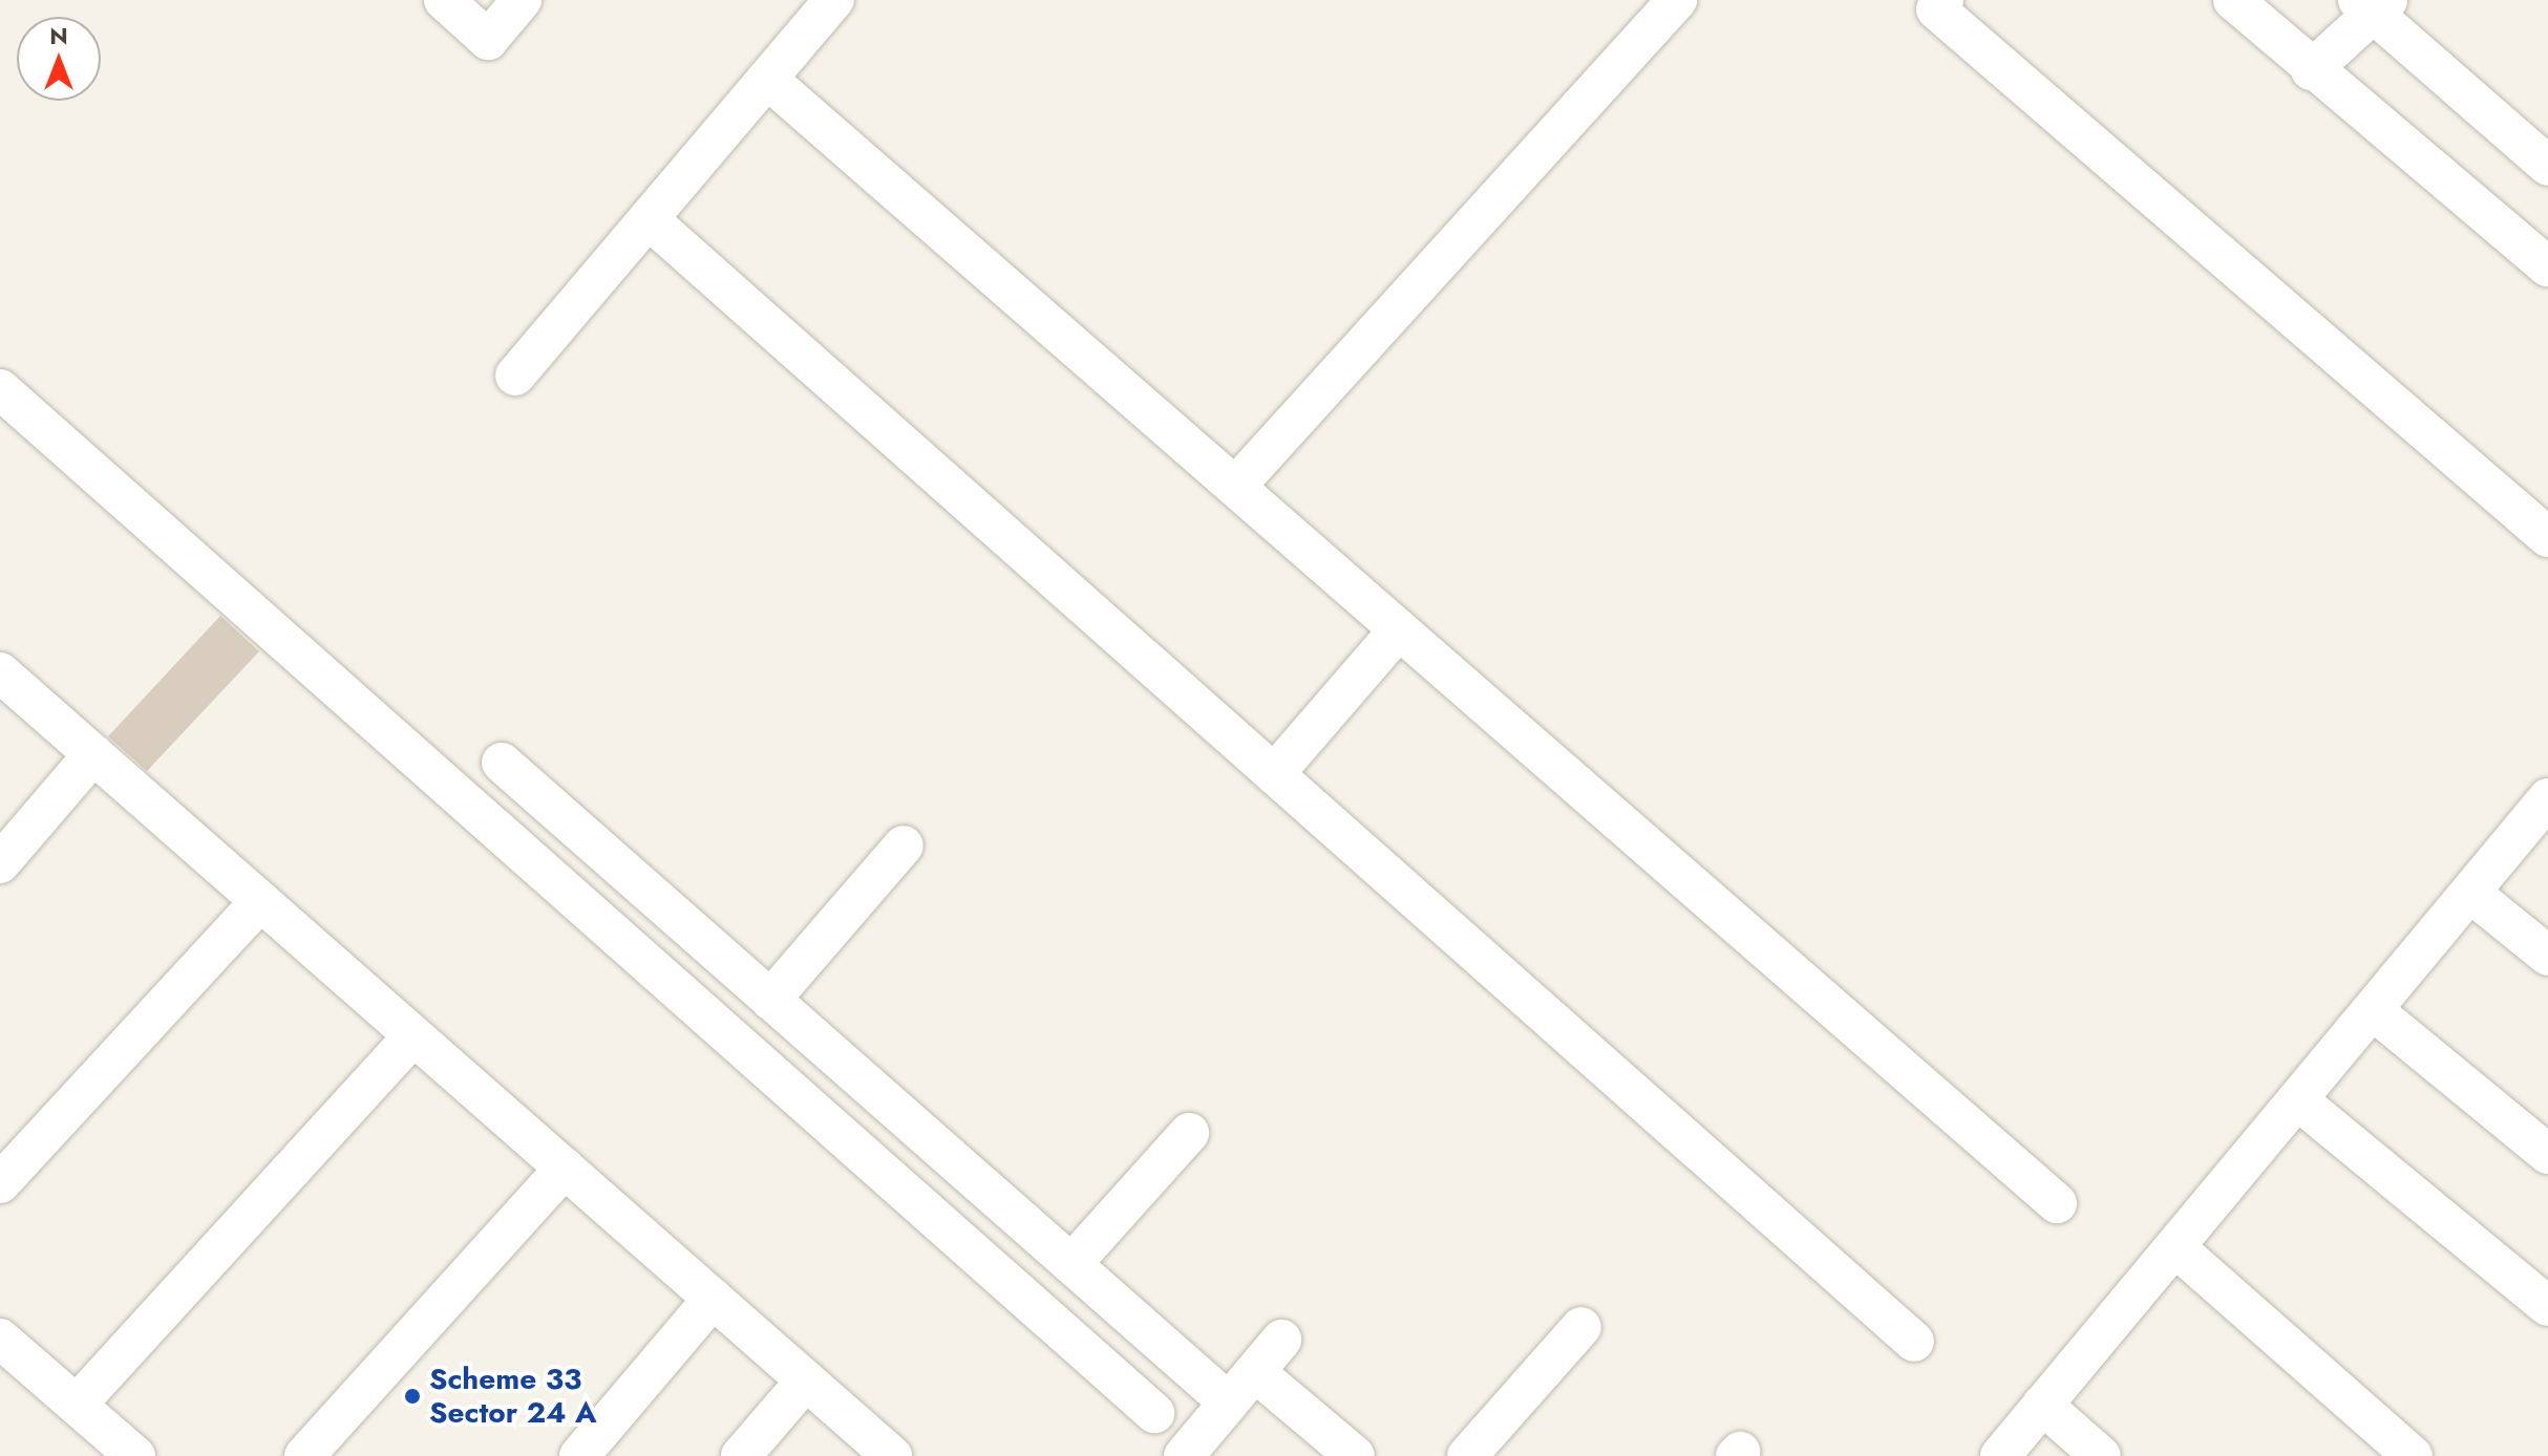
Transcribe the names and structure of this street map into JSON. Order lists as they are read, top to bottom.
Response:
{
  "places": ["Scheme 33 Sector 24 A"],
  "north": "top"
}
